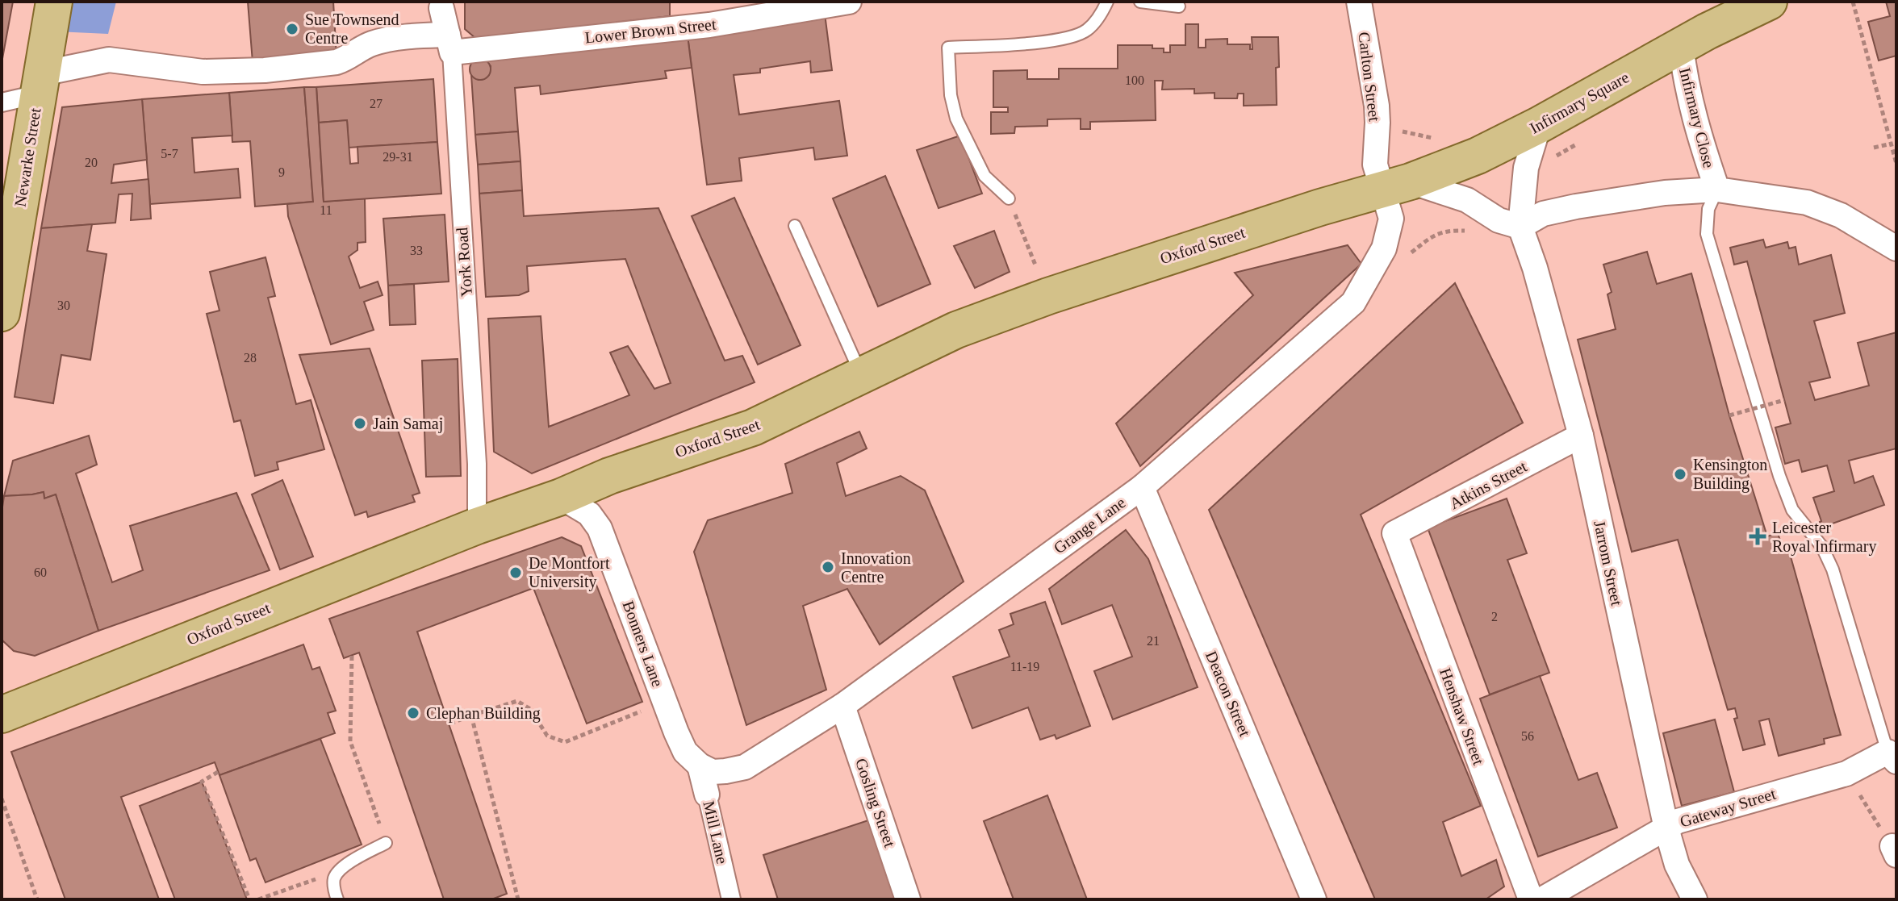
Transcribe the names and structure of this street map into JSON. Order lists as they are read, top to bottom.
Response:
{
  "streets": {
    "main road": ["Infirmary Square", "Newarke Street", "Oxford Street"],
    "street": [
      "Lower Brown Street",
      "Carlton Street",
      "Infirmary Close",
      "York Road",
      "Atkins Street",
      "Grange Lane",
      "Jarrom Street",
      "Bonners Lane",
      "Deacon Street",
      "Henshaw Street",
      "Gosling Street",
      "Gateway Street",
      "Mill Lane"
    ]
  },
  "crossings": [
    ["Lower Brown Street", "Newarke Street"],
    ["Lower Brown Street", "York Road"],
    ["Carlton Street", "Infirmary Square"],
    ["Carlton Street", "Oxford Street"],
    ["Carlton Street", "Grange Lane"],
    ["Infirmary Square", "Infirmary Close"],
    ["Infirmary Square", "Oxford Street"],
    ["Infirmary Square", "Grange Lane"],
    ["Infirmary Square", "Jarrom Street"],
    ["Oxford Street", "York Road"],
    ["Oxford Street", "Grange Lane"],
    ["Oxford Street", "Bonners Lane"],
    ["Atkins Street", "Jarrom Street"],
    ["Atkins Street", "Henshaw Street"],
    ["Grange Lane", "Bonners Lane"],
    ["Grange Lane", "Deacon Street"],
    ["Grange Lane", "Gosling Street"],
    ["Grange Lane", "Mill Lane"],
    ["Jarrom Street", "Gateway Street"],
    ["Bonners Lane", "Mill Lane"]
  ],
  "places": {
    "other": [
      "Sue Townsend Centre",
      "Jain Samaj",
      "Kensington Building",
      "Innovation Centre",
      "De Montfort University",
      "Clephan Building"
    ],
    "health": ["Leicester Royal Infirmary"]
  },
  "house_numbers": [
    "100",
    "27",
    "5-7",
    "29-31",
    "20",
    "9",
    "11",
    "33",
    "30",
    "28",
    "60",
    "2",
    "21",
    "11-19",
    "56"
  ]
}
